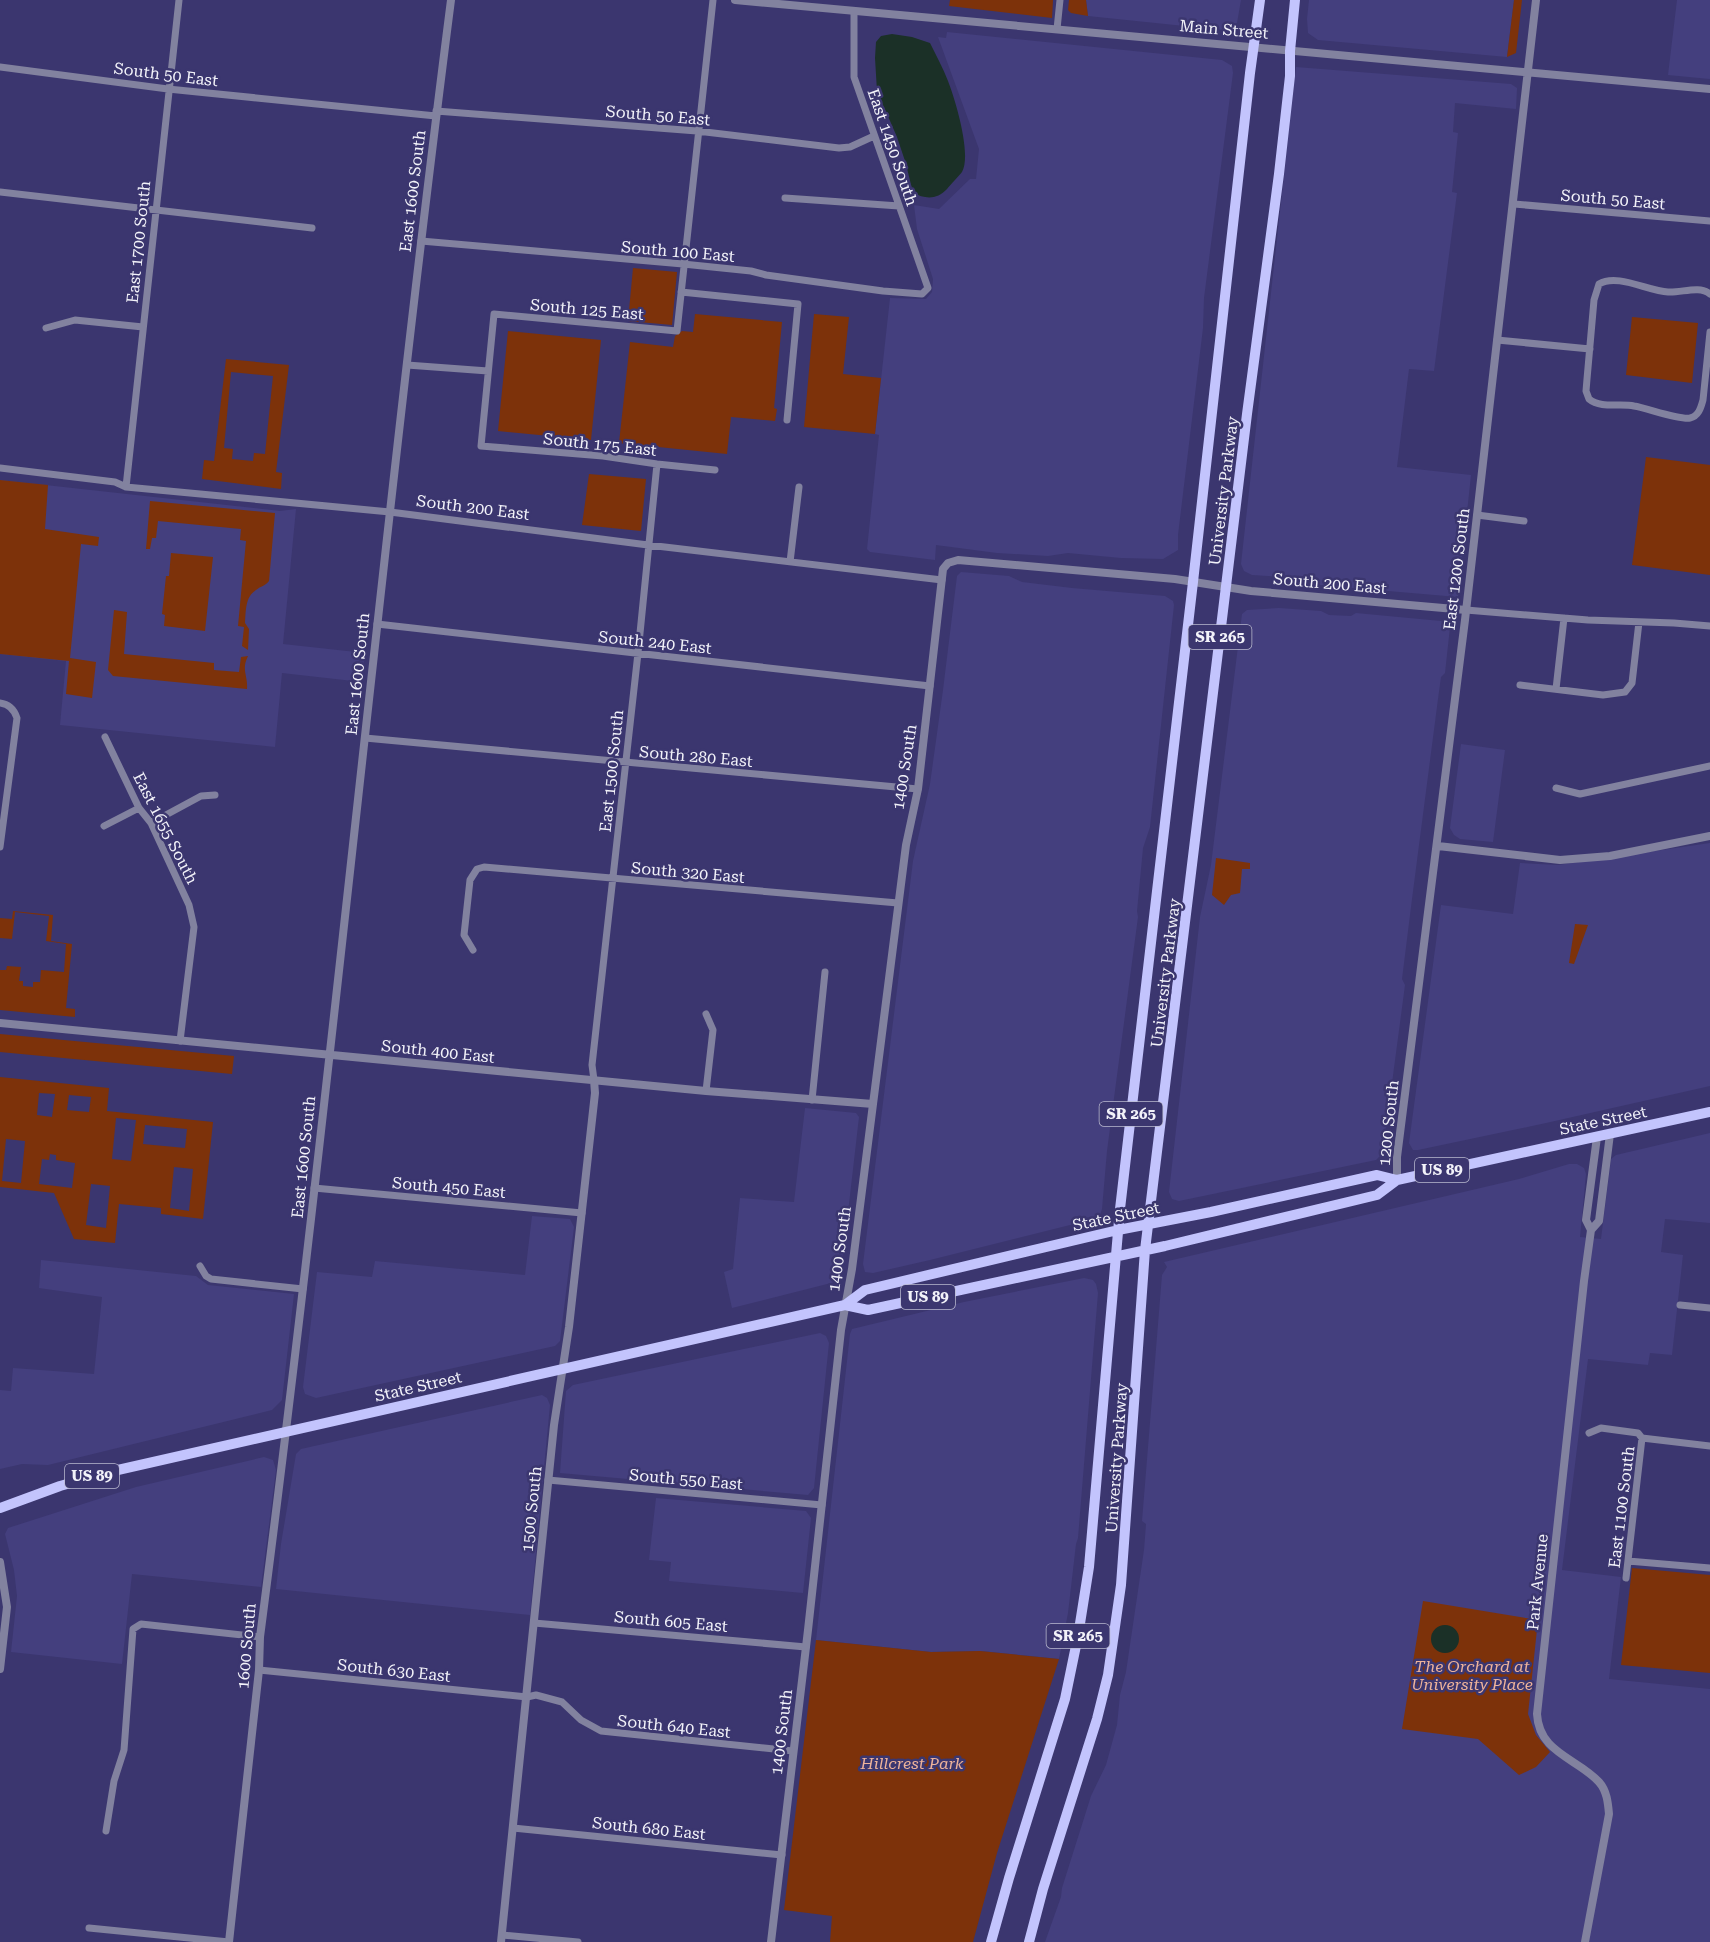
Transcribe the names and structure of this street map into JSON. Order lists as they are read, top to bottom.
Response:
{
  "streets": {
    "main road": [
      "University Parkway",
      "SR 265",
      "State Street",
      "US 89"
    ],
    "street": [
      "Main Street",
      "South 50 East",
      "East 1450 South",
      "East 1600 South",
      "East 1700 South",
      "South 100 East",
      "South 125 East",
      "South 175 East",
      "South 200 East",
      "East 1200 South",
      "South 240 East",
      "South 280 East",
      "1400 South",
      "East 1500 South",
      "East 1655 South",
      "South 320 East",
      "South 400 East",
      "1200 South",
      "South 450 East",
      "South 550 East",
      "East 1100 South",
      "1500 South",
      "Park Avenue",
      "South 605 East",
      "1600 South",
      "South 630 East",
      "South 640 East",
      "South 680 East"
    ]
  },
  "crossings": [
    ["Main Street", "East 1450 South"],
    ["Main Street", "University Parkway"],
    ["Main Street", "East 1200 South"],
    ["Main Street", "SR 265"],
    ["South 50 East", "East 1450 South"],
    ["South 50 East", "East 1600 South"],
    ["South 50 East", "East 1700 South"],
    ["South 50 East", "East 1200 South"],
    ["East 1450 South", "South 100 East"],
    ["East 1600 South", "South 100 East"],
    ["East 1600 South", "South 200 East"],
    ["East 1600 South", "South 240 East"],
    ["East 1600 South", "South 280 East"],
    ["East 1600 South", "South 400 East"],
    ["East 1600 South", "South 450 East"],
    ["East 1600 South", "1600 South"],
    ["East 1700 South", "South 200 East"],
    ["South 125 East", "South 175 East"],
    ["South 175 East", "East 1500 South"],
    ["University Parkway", "South 200 East"],
    ["University Parkway", "SR 265"],
    ["University Parkway", "State Street"],
    ["South 200 East", "East 1200 South"],
    ["South 200 East", "1400 South"],
    ["South 200 East", "East 1500 South"],
    ["East 1200 South", "1200 South"],
    ["South 240 East", "1400 South"],
    ["South 240 East", "East 1500 South"],
    ["South 280 East", "1400 South"],
    ["South 280 East", "East 1500 South"],
    ["1400 South", "South 320 East"],
    ["1400 South", "South 400 East"],
    ["1400 South", "State Street"],
    ["1400 South", "South 550 East"],
    ["1400 South", "South 605 East"],
    ["1400 South", "South 640 East"],
    ["1400 South", "South 680 East"],
    ["East 1500 South", "South 320 East"],
    ["East 1500 South", "South 400 East"],
    ["East 1500 South", "1500 South"],
    ["East 1655 South", "South 400 East"],
    ["South 400 East", "1500 South"],
    ["State Street", "1200 South"],
    ["State Street", "1500 South"],
    ["State Street", "Park Avenue"],
    ["State Street", "1600 South"],
    ["South 450 East", "1500 South"],
    ["South 550 East", "1500 South"],
    ["1500 South", "South 605 East"],
    ["1500 South", "South 630 East"],
    ["1500 South", "South 640 East"],
    ["1500 South", "South 680 East"],
    ["1600 South", "South 630 East"],
    ["South 630 East", "South 640 East"]
  ],
  "parks": ["The Orchard at University Place", "Hillcrest Park"]
}
